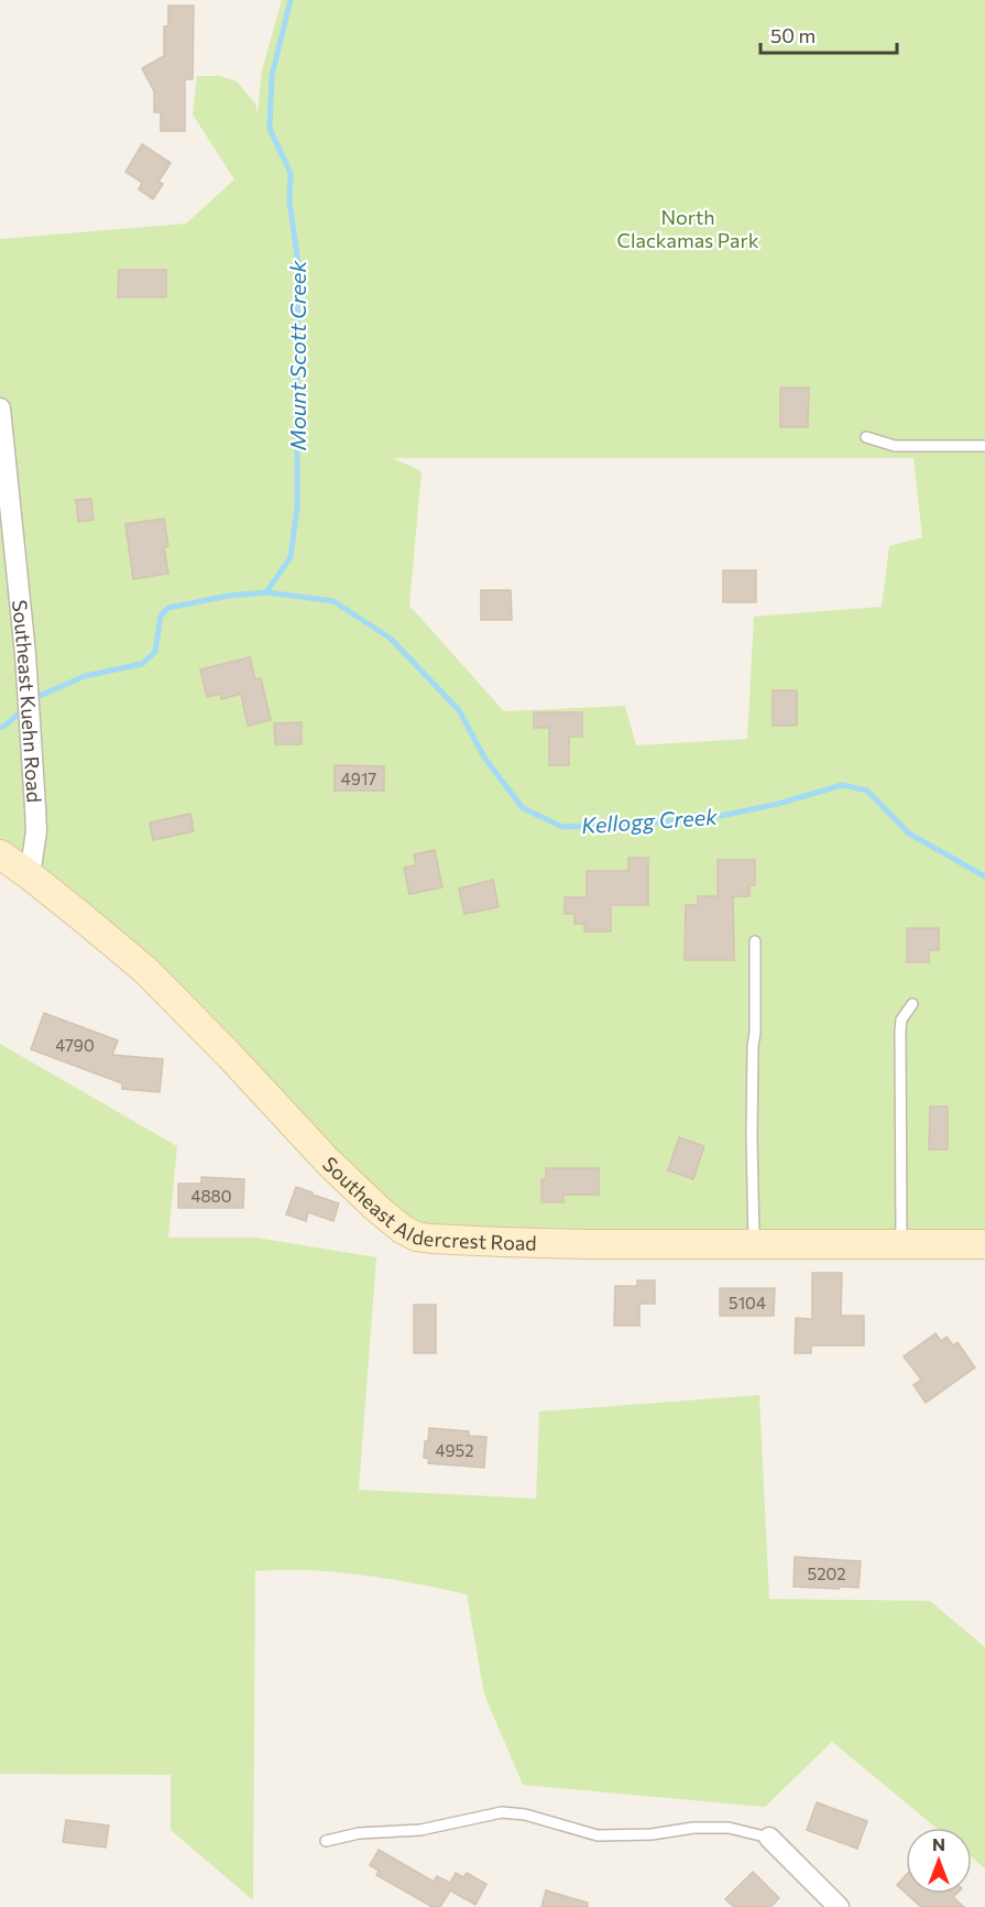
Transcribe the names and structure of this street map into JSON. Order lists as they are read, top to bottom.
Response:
{
  "streets": {
    "street": ["Southeast Kuehn Road", "Southeast Aldercrest Road"]
  },
  "crossings": [
    ["Southeast Kuehn Road", "Southeast Aldercrest Road"]
  ],
  "water": ["Mount Scott Creek", "Kellogg Creek"],
  "parks": ["North Clackamas Park"],
  "house_numbers": [
    "4917",
    "4790",
    "4880",
    "5104",
    "4952",
    "5202"
  ],
  "scale_bar": "50 m",
  "north": "top"
}
